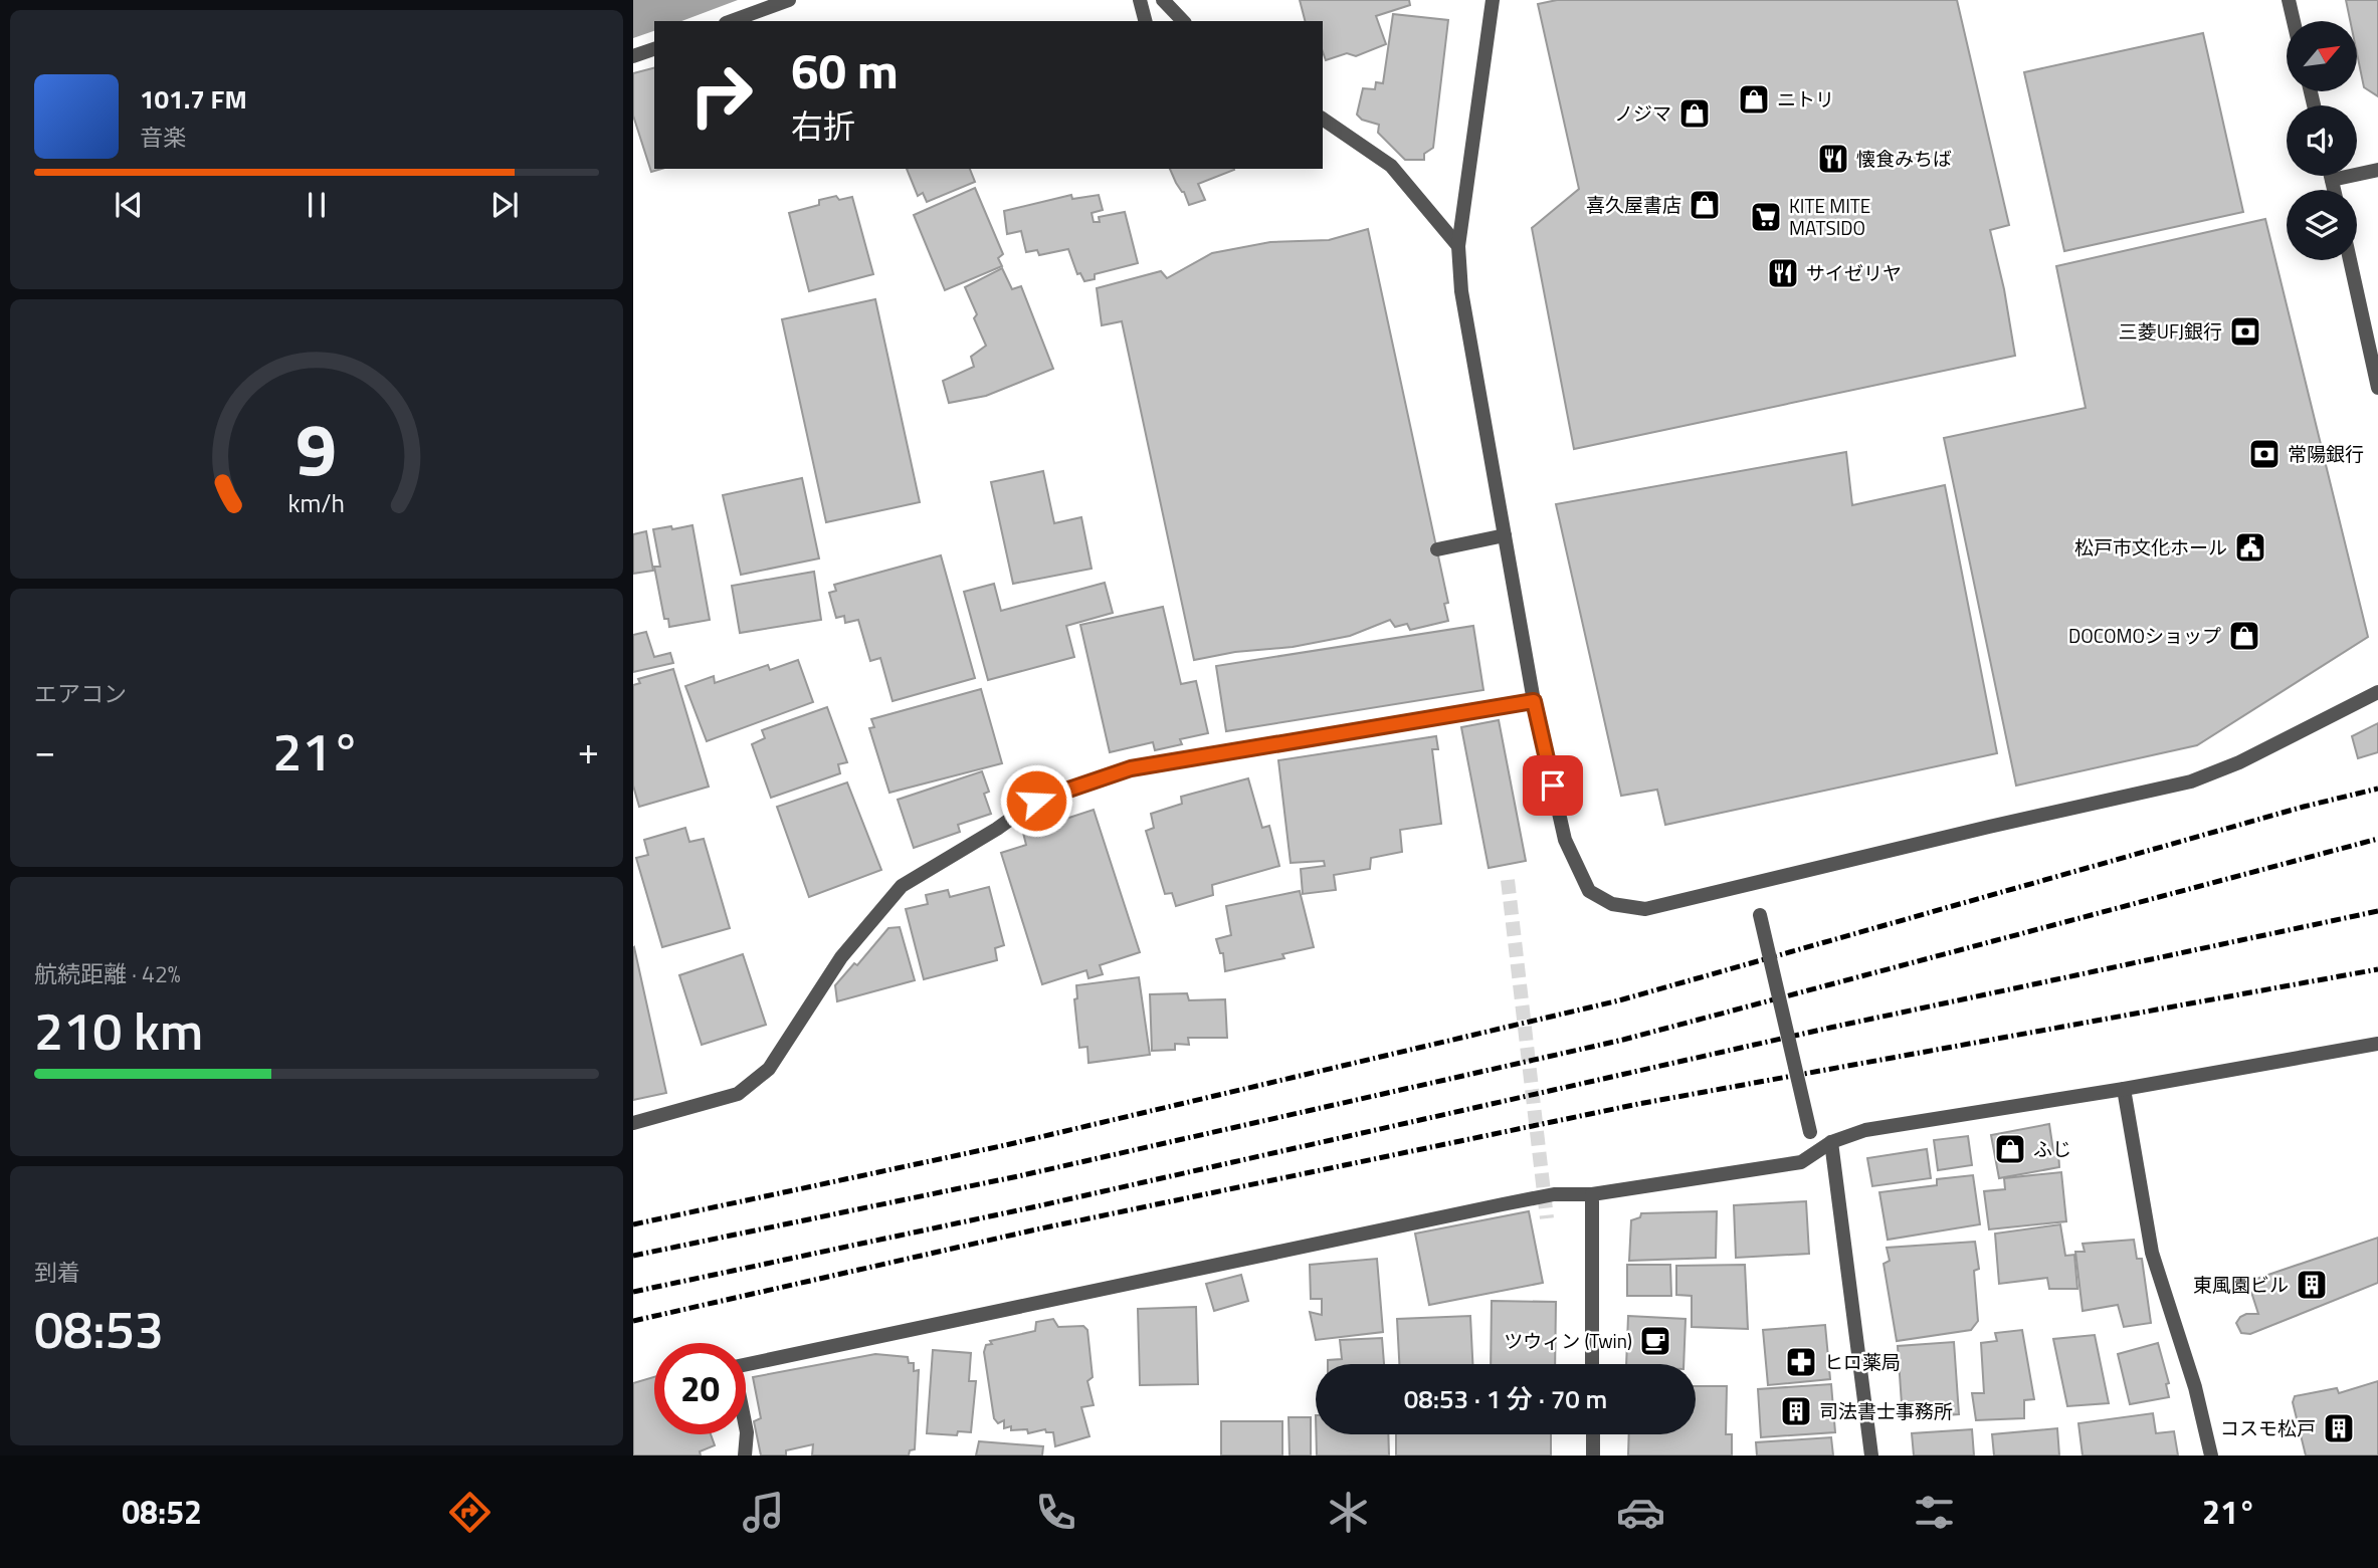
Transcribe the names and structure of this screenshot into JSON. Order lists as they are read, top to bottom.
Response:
{
  "places": {
    "shop": [
      "ニトリ",
      "ノジマ",
      "喜久屋書店",
      "DOCOMOショップ",
      "ふじ"
    ],
    "restaurant": ["懐食みちば", "サイゼリヤ"],
    "supermarket": ["KITE MITE MATSIDO"],
    "bank": ["三菱UFJ銀行", "常陽銀行"],
    "public building": ["松戸市文化ホール"],
    "building": ["東風園ビル", "司法書士事務所", "コスモ松戸"],
    "cafe": ["ツウィン (Twin)"],
    "pharmacy": ["ヒロ薬局"]
  },
  "north": "top right",
  "page": {
    "turn": ["60 m", "右折"],
    "song": ["101.7 FM", "音楽"],
    "tile": [
      "エアコン",
      ["航続距離 · 42%", "210 km"],
      ["到着", "08:53"]
    ],
    "heat": ["−", "21°", "+"],
    "limit": "20",
    "trip": "08:53 · 1 分 · 70 m",
    "tabs": ["08:52", "21°"],
    "gauge": ["9", "km/h"]
  }
}
